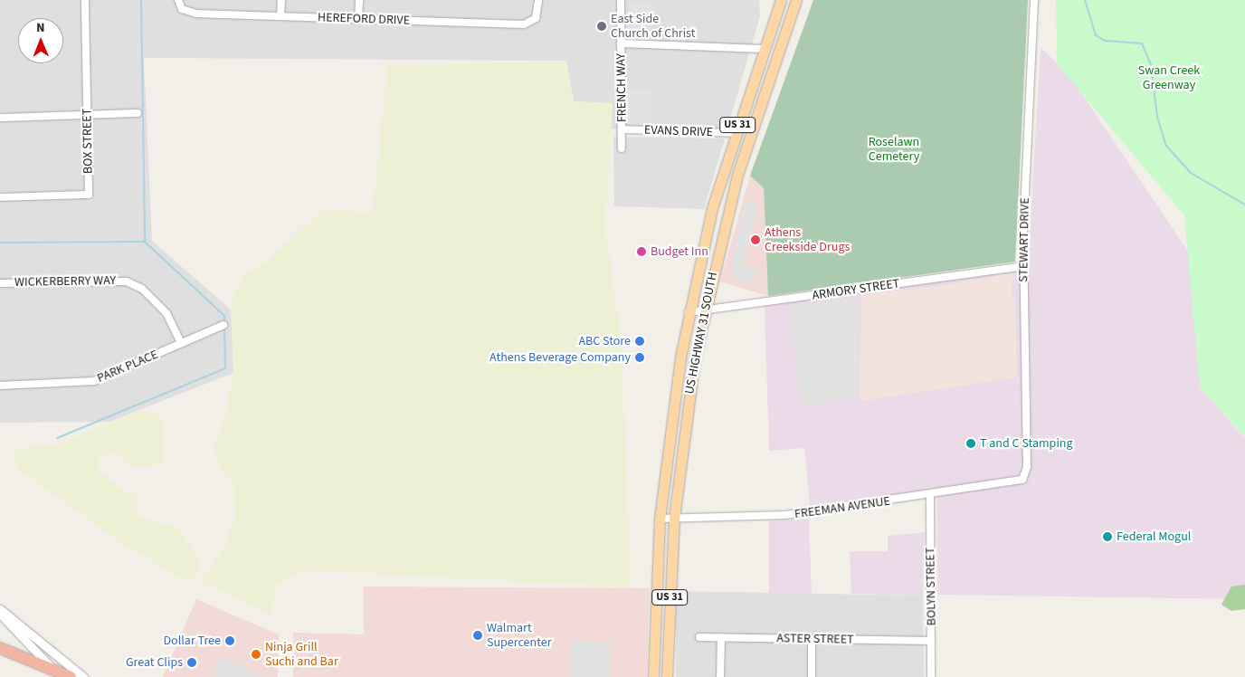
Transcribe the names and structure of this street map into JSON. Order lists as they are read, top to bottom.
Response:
{
  "streets": {
    "main road": ["US 31", "US HIGHWAY 31 SOUTH"],
    "street": [
      "HEREFORD DRIVE",
      "FRENCH WAY",
      "EVANS DRIVE",
      "BOX STREET",
      "STEWART DRIVE",
      "WICKERBERRY WAY",
      "ARMORY STREET",
      "PARK PLACE",
      "FREEMAN AVENUE",
      "BOLYN STREET",
      "ASTER STREET"
    ]
  },
  "crossings": [
    ["FRENCH WAY", "EVANS DRIVE"],
    ["EVANS DRIVE", "US HIGHWAY 31 SOUTH"],
    ["STEWART DRIVE", "ARMORY STREET"],
    ["STEWART DRIVE", "FREEMAN AVENUE"],
    ["WICKERBERRY WAY", "PARK PLACE"],
    ["ARMORY STREET", "US HIGHWAY 31 SOUTH"],
    ["US HIGHWAY 31 SOUTH", "FREEMAN AVENUE"],
    ["FREEMAN AVENUE", "BOLYN STREET"],
    ["BOLYN STREET", "ASTER STREET"]
  ],
  "parks": ["Swan Creek Greenway", "Roselawn Cemetery"],
  "places": [
    "East Side Church of Christ",
    "Athens Creekside Drugs",
    "Budget Inn",
    "ABC Store",
    "Athens Beverage Company",
    "T and C Stamping",
    "Federal Mogul",
    "Walmart Supercenter",
    "Dollar Tree",
    "Ninja Grill Suchi and Bar",
    "Great Clips"
  ],
  "north": "top"
}
